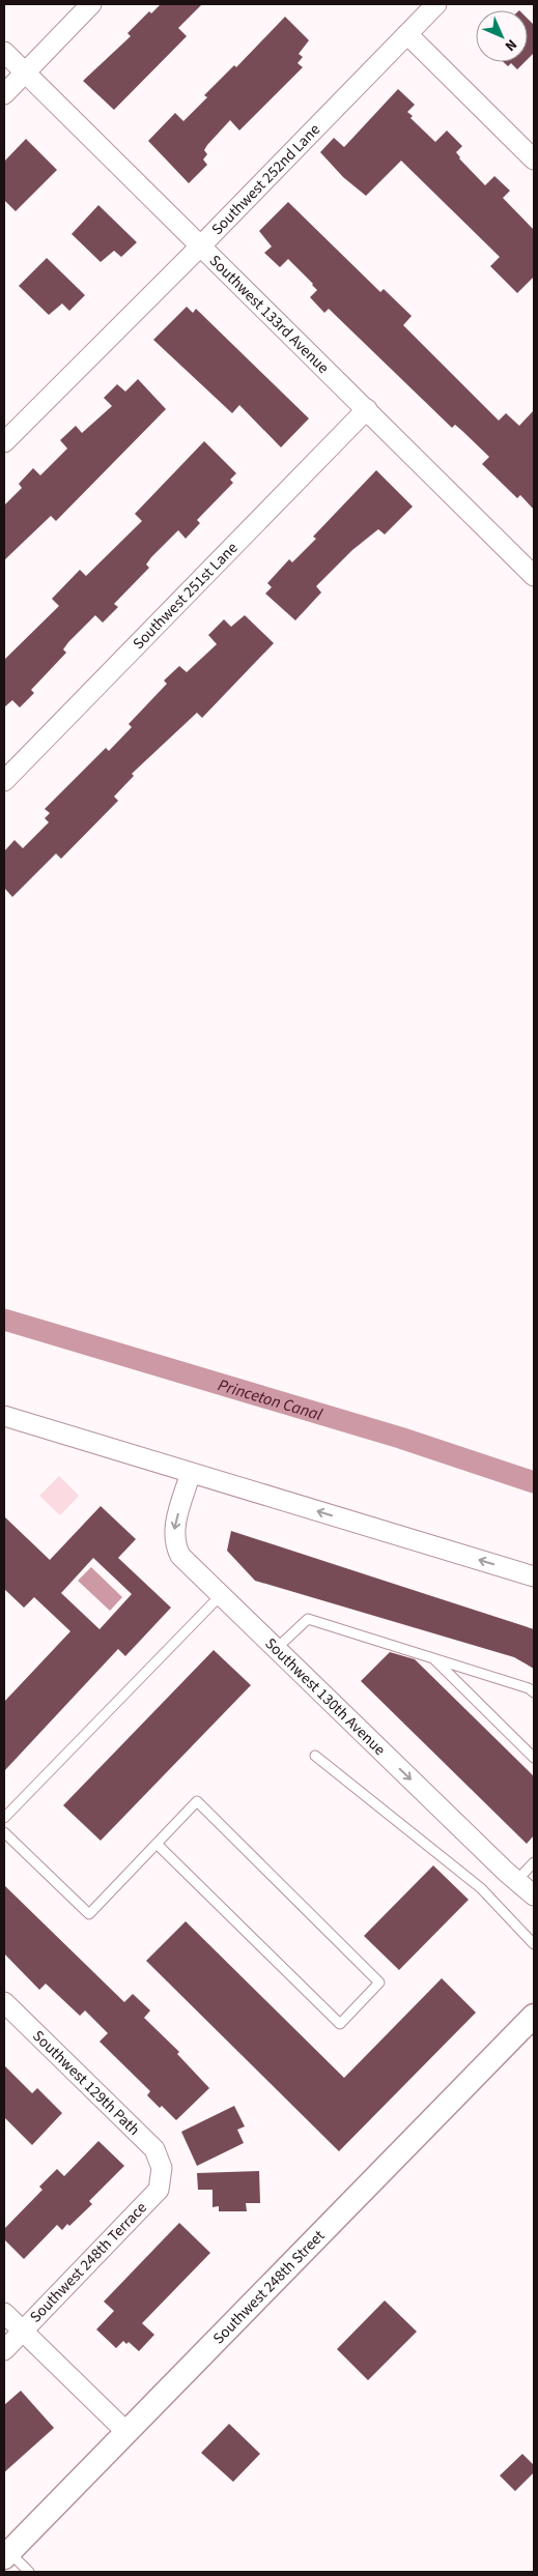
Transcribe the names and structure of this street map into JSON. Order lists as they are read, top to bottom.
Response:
{
  "streets": {
    "street": [
      "Southwest 252nd Lane",
      "Southwest 133rd Avenue",
      "Southwest 251st Lane",
      "Southwest 130th Avenue",
      "Southwest 129th Path",
      "Southwest 248th Terrace",
      "Southwest 248th Street"
    ]
  },
  "crossings": [
    ["Southwest 252nd Lane", "Southwest 133rd Avenue"],
    ["Southwest 133rd Avenue", "Southwest 251st Lane"],
    ["Southwest 129th Path", "Southwest 248th Terrace"]
  ],
  "one_way": ["Southwest 130th Avenue"],
  "water": ["Princeton Canal"],
  "north": "bottom right"
}
